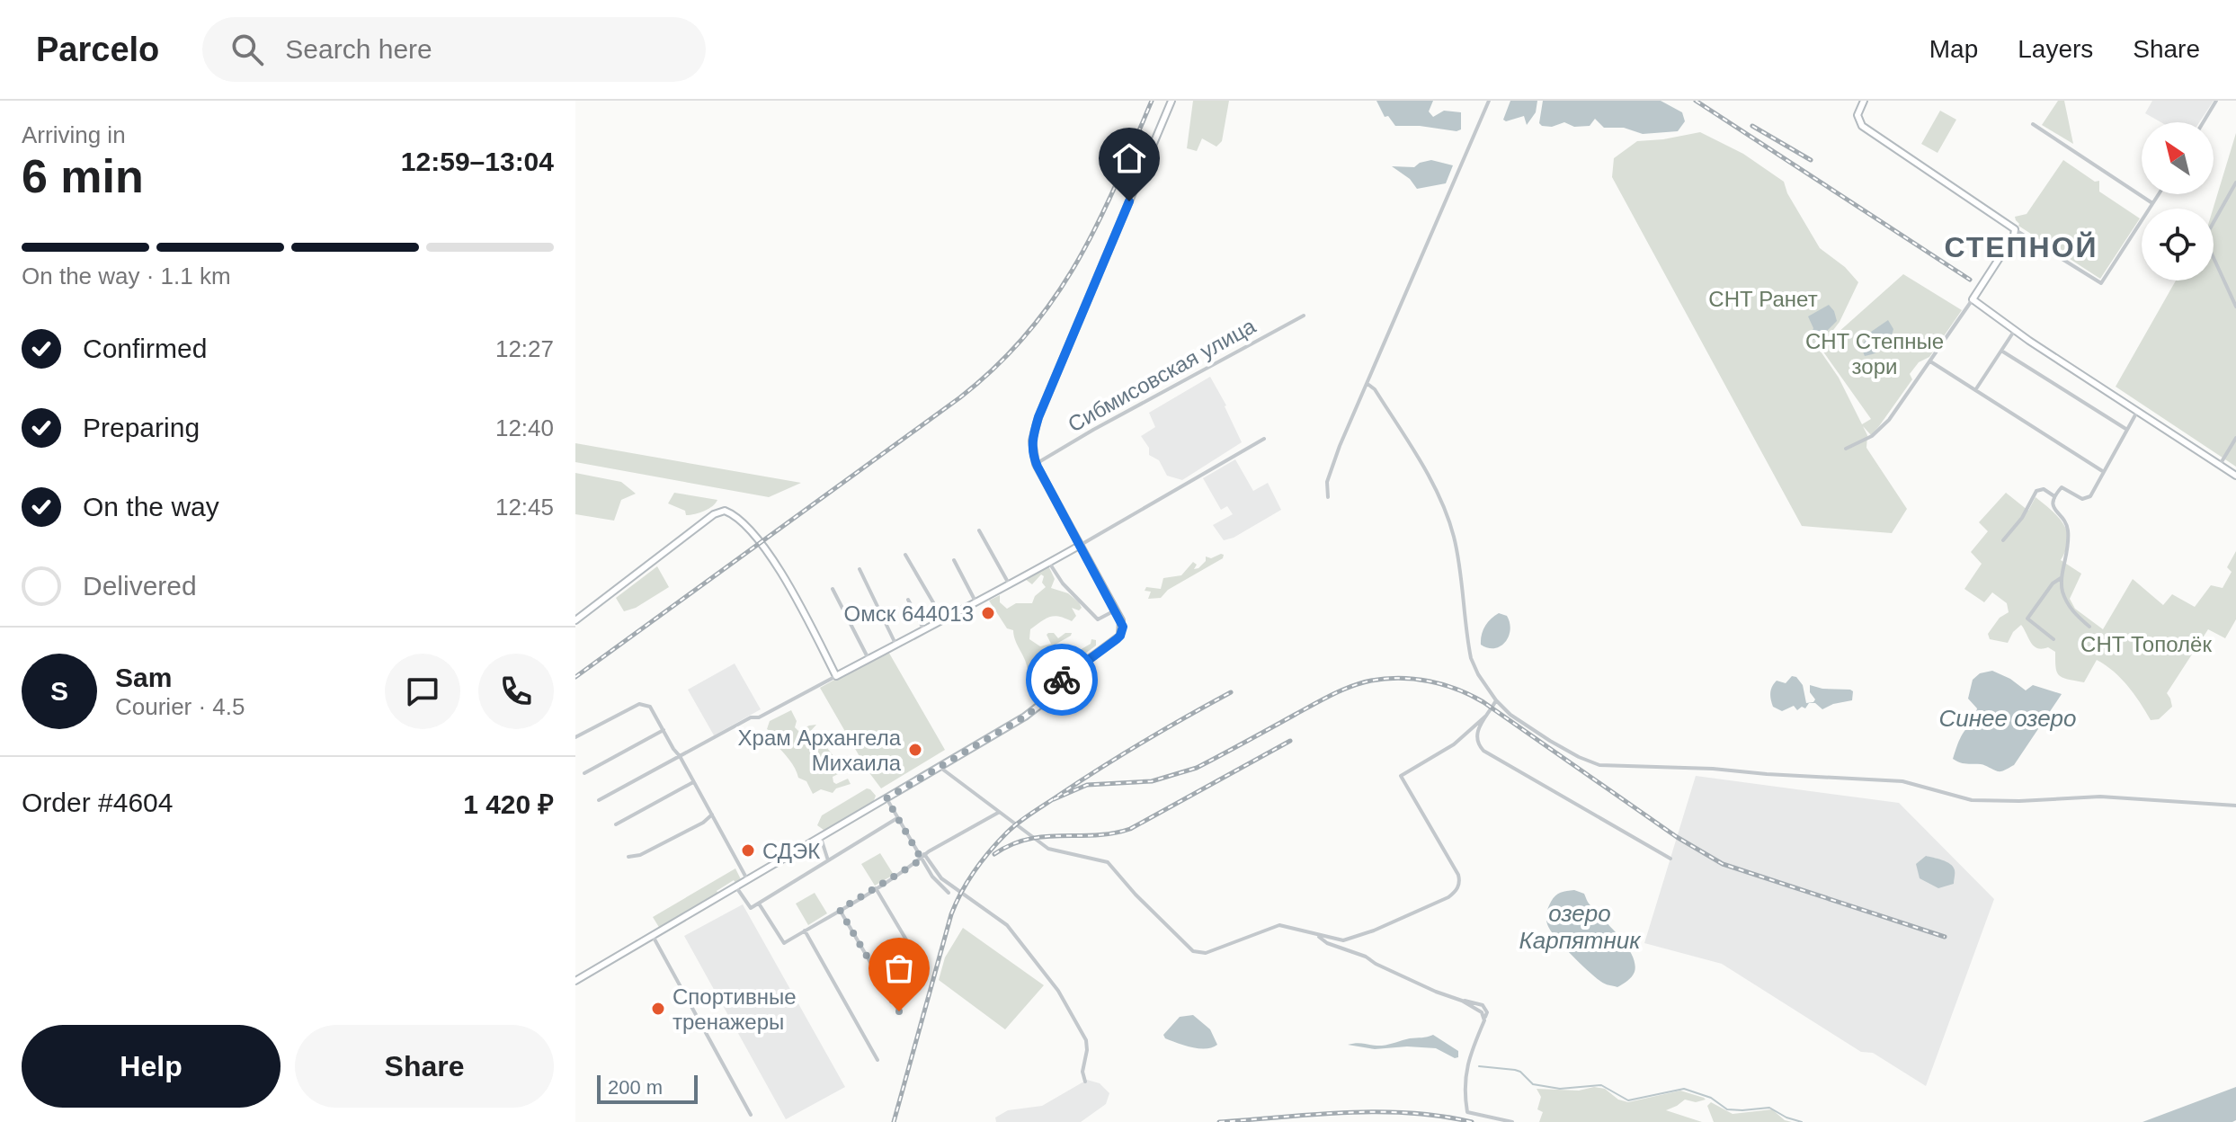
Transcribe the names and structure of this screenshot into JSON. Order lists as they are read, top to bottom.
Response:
{
  "streets": {
    "street": ["Сибмисовская улица"]
  },
  "districts": ["СТЕПНОЙ"],
  "water": ["Синее озеро", "озеро Карпятник"],
  "parks": ["СНТ Ранет", "СНТ Степные зори", "СНТ Тополёк"],
  "places": [
    "Омск 644013",
    "Храм Архангела Михаила",
    "СДЭК",
    "Спортивные тренажеры"
  ],
  "scale_bar": "200 m",
  "north": "top left",
  "page": {
    "header": "Parcelo",
    "search": "Search here",
    "nav": ["Map", "Layers", "Share"],
    "heading": ["6 min", "Arriving in", "12:59–13:04"],
    "panel": [
      "Sam",
      "Courier · 4.5",
      "Order #4604",
      "1 420 ₽"
    ],
    "bar": "On the way · 1.1 km",
    "list": [
      ["Confirmed", "12:27"],
      ["Preparing", "12:40"],
      ["On the way", "12:45"],
      "Delivered"
    ],
    "round": "S",
    "buttons": ["Help", "Share"],
    "scale": "200 m"
  }
}
